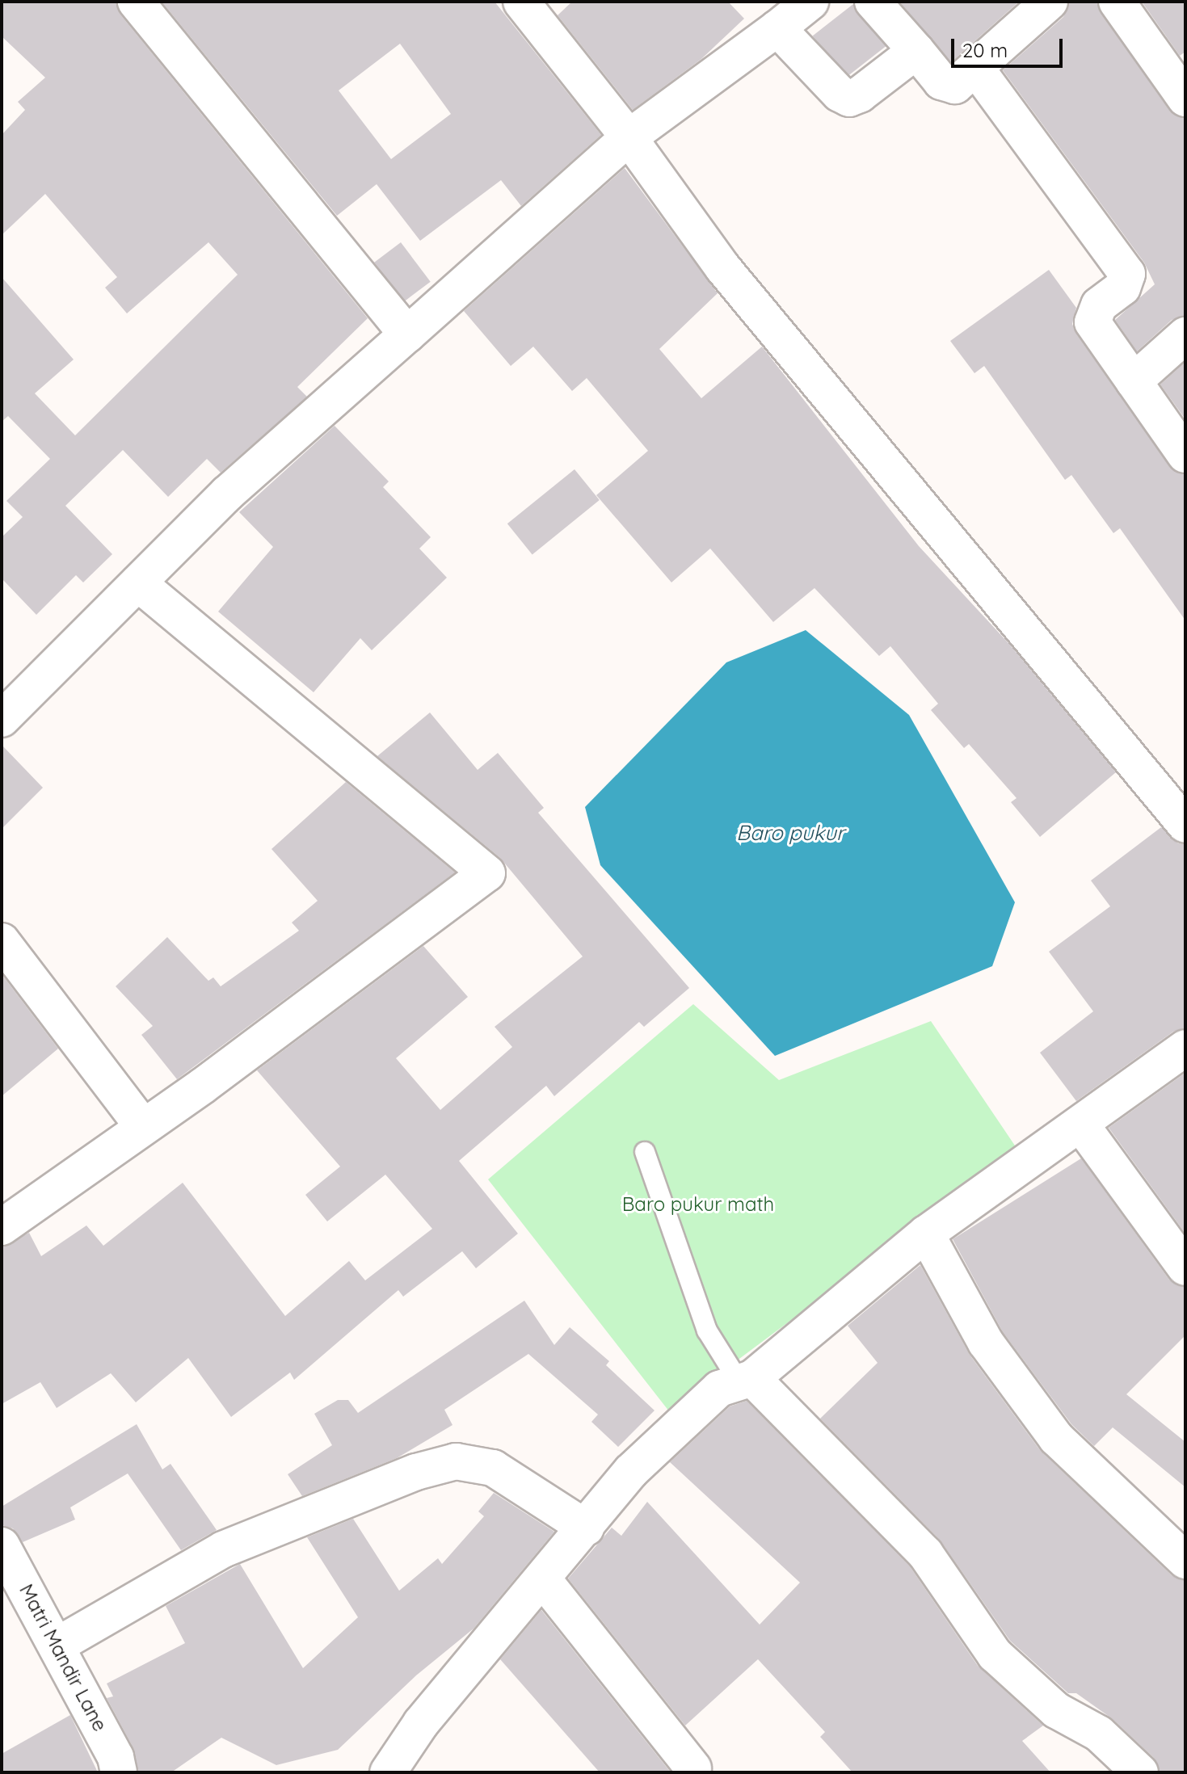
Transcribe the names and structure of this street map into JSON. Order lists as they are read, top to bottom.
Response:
{
  "streets": {
    "street": ["Matri Mandir Lane"]
  },
  "water": ["Baro pukur"],
  "parks": ["Baro pukur math"],
  "scale_bar": "20 m"
}
